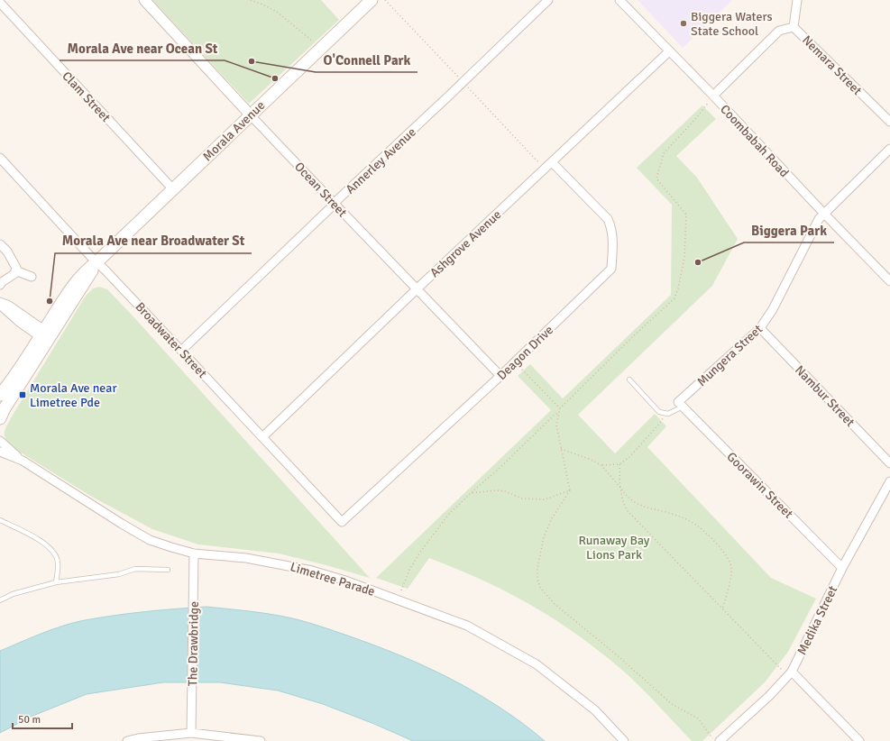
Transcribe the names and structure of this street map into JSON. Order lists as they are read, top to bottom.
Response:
{
  "streets": {
    "main road": ["Morala Avenue"],
    "street": [
      "Nemara Street",
      "Clam Street",
      "Coombabah Road",
      "Annerley Avenue",
      "Ocean Street",
      "Ashgrove Avenue",
      "Broadwater Street",
      "Deagon Drive",
      "Mungera Street",
      "Nambur Street",
      "Goorawin Street",
      "Limetree Parade",
      "Medika Street",
      "The Drawbridge"
    ]
  },
  "crossings": [
    ["Clam Street", "Morala Avenue"],
    ["Morala Avenue", "Ocean Street"],
    ["Morala Avenue", "Broadwater Street"],
    ["Coombabah Road", "Ashgrove Avenue"],
    ["Coombabah Road", "Mungera Street"],
    ["Annerley Avenue", "Ocean Street"],
    ["Annerley Avenue", "Broadwater Street"],
    ["Ocean Street", "Ashgrove Avenue"],
    ["Ocean Street", "Deagon Drive"],
    ["Ashgrove Avenue", "Broadwater Street"],
    ["Ashgrove Avenue", "Deagon Drive"],
    ["Broadwater Street", "Deagon Drive"],
    ["Mungera Street", "Nambur Street"],
    ["Mungera Street", "Goorawin Street"],
    ["Goorawin Street", "Medika Street"],
    ["Limetree Parade", "The Drawbridge"]
  ],
  "parks": ["Runaway Bay Lions Park"],
  "places": {
    "other": [
      "Biggera Waters State School",
      "O'Connell Park",
      "Morala Ave near Ocean St",
      "Biggera Park",
      "Morala Ave near Broadwater St"
    ],
    "transit": ["Morala Ave near Limetree Pde"]
  },
  "scale_bar": "50 m"
}
